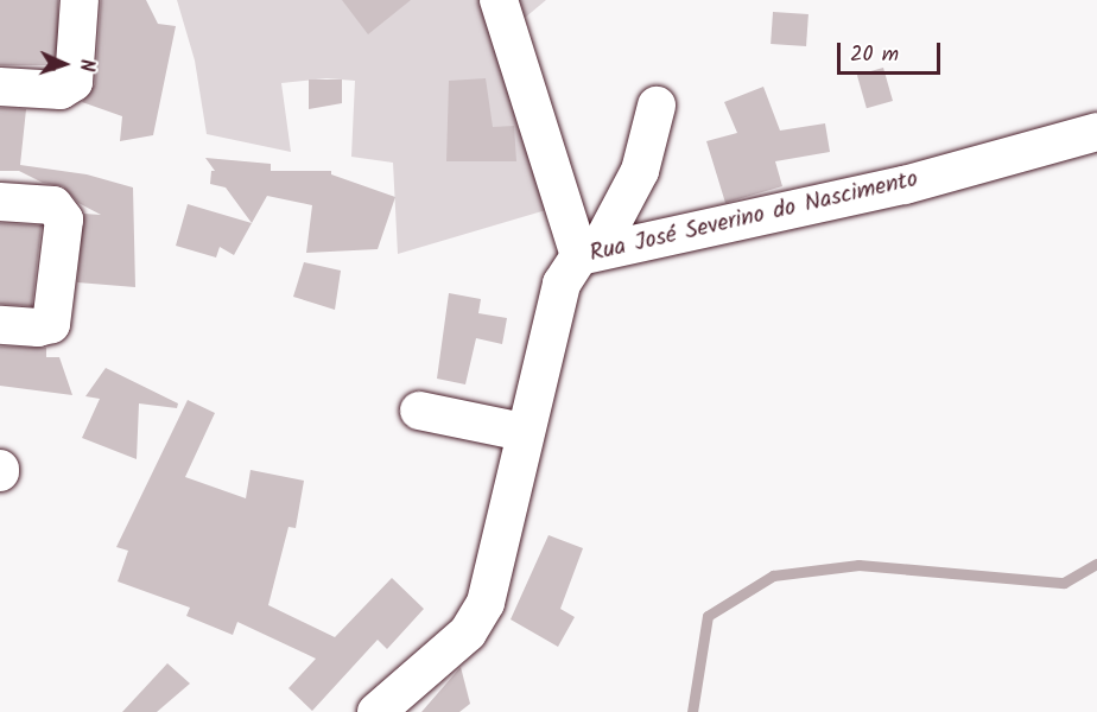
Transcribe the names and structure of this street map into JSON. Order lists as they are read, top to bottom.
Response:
{
  "streets": {
    "street": ["Rua José Severino do Nascimento"]
  },
  "scale_bar": "20 m",
  "north": "right"
}
